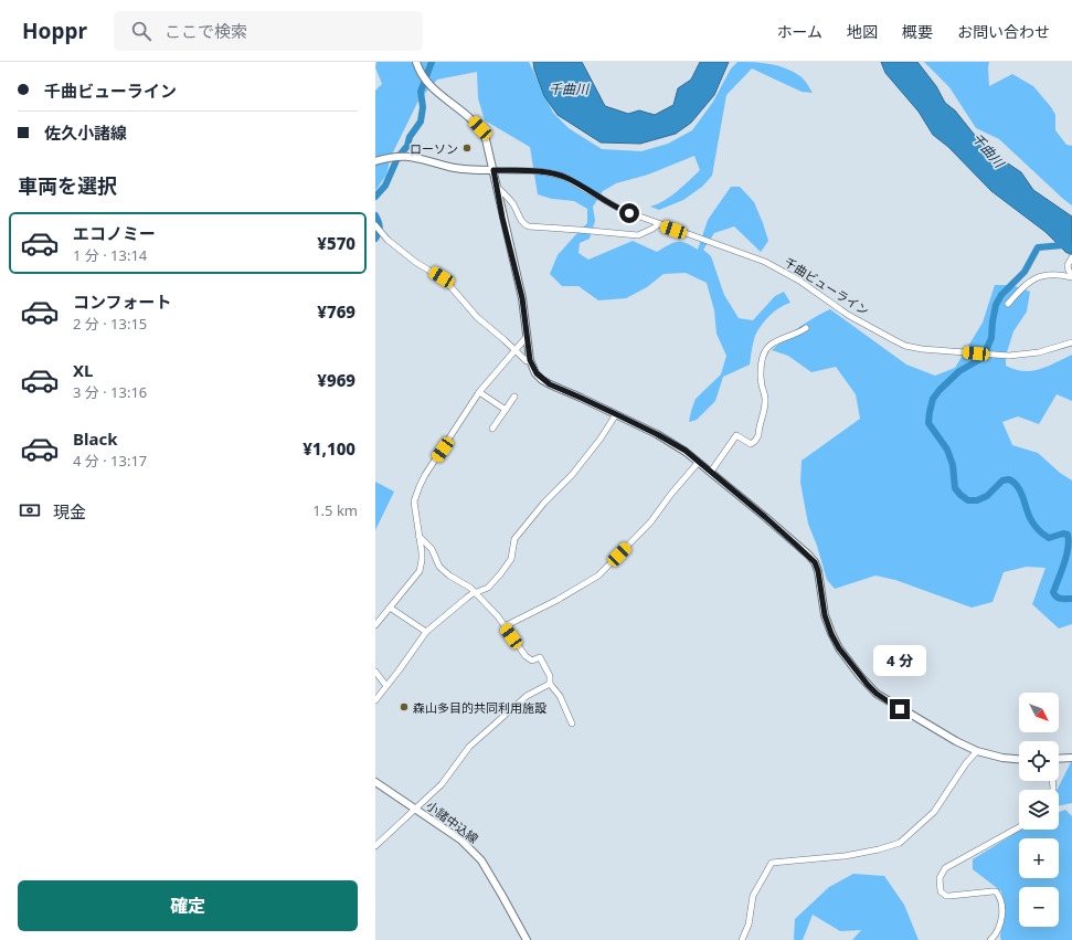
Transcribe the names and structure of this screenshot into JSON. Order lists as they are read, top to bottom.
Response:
{
  "streets": {
    "main road": ["小諸中込線"],
    "street": ["千曲ビューライン"]
  },
  "water": ["千曲川"],
  "places": ["ローソン", "森山多目的共同利用施設"],
  "north": "bottom right",
  "page": {
    "header": "Hoppr",
    "search": "ここで検索",
    "nav": [
      "ホーム",
      "地図",
      "概要",
      "お問い合わせ"
    ],
    "banner": ["千曲ビューライン", "佐久小諸線"],
    "heading": "車両を選択",
    "list": [
      {
        "name": "エコノミー",
        "note": "1 分 · 13:14",
        "value": "¥570"
      },
      {
        "name": "コンフォート",
        "note": "2 分 · 13:15",
        "value": "¥769"
      },
      {
        "name": "XL",
        "note": "3 分 · 13:16",
        "value": "¥969"
      },
      {
        "name": "Black",
        "note": "4 分 · 13:17",
        "value": "¥1,100"
      }
    ],
    "pay": ["現金", "1.5 km"],
    "bubble": "4 分",
    "map_buttons": ["+", "−"],
    "buttons": "確定"
  }
}
